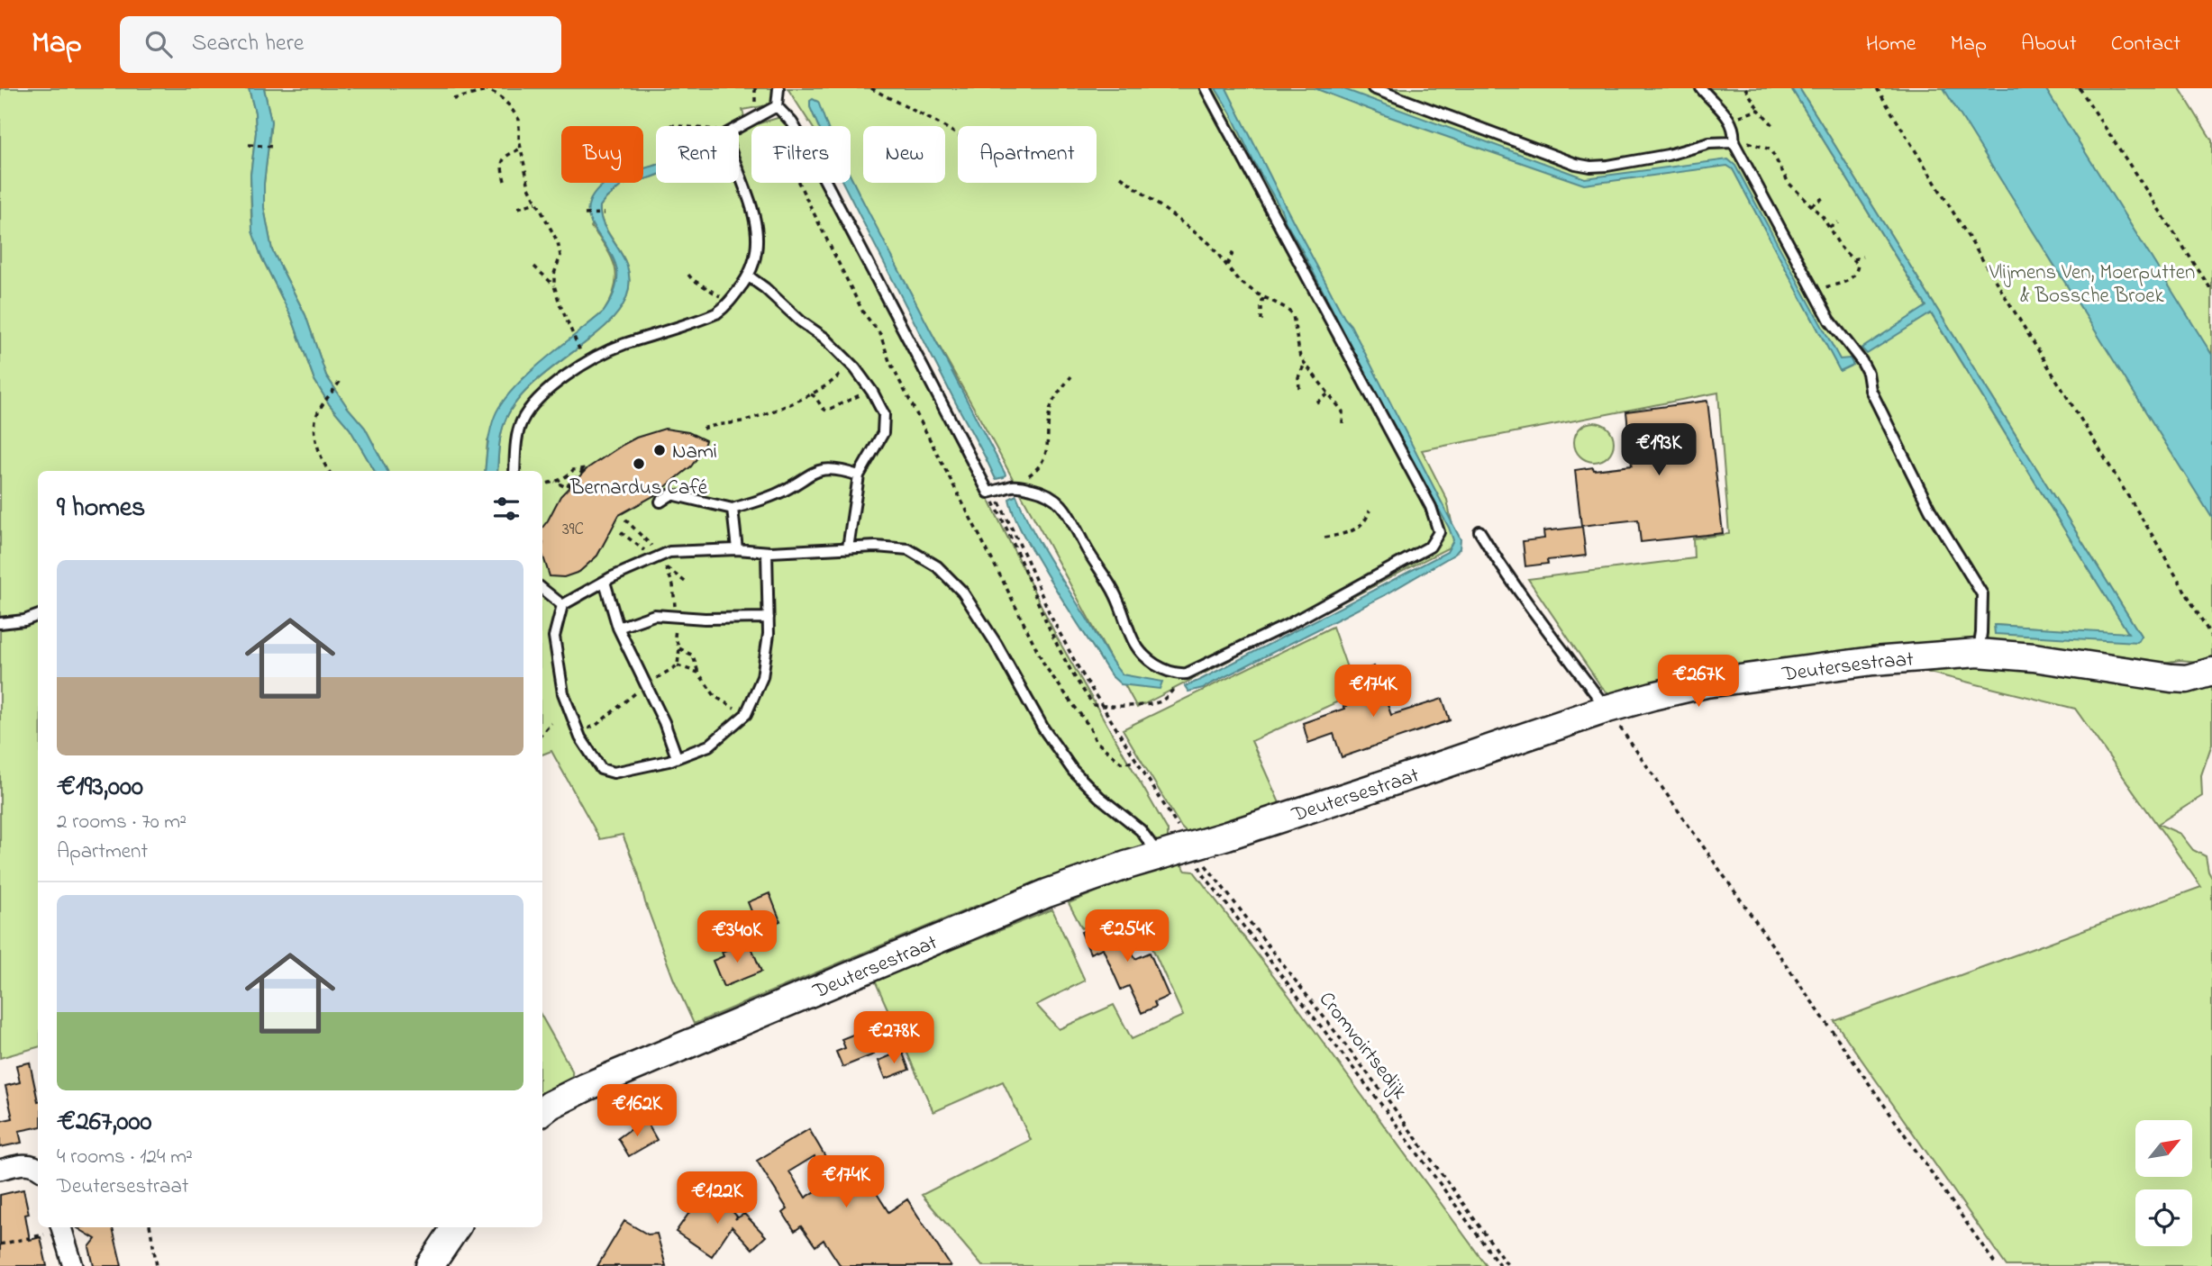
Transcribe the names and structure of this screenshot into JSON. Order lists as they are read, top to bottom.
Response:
{
  "streets": {
    "street": ["Deutersestraat"],
    "path": ["Cromvoirtsedijk"]
  },
  "crossings": [
    ["Deutersestraat", "Cromvoirtsedijk"]
  ],
  "parks": ["Vlijmens Ven, Moerputten & Bossche Broek"],
  "places": ["Nami", "Bernardus Café"],
  "house_numbers": ["39C"],
  "north": "top right",
  "page": {
    "header": "Map",
    "search": "Search here",
    "nav": [
      "Home",
      "Map",
      "About",
      "Contact"
    ],
    "chip": [
      "Buy",
      "Rent",
      "Filters",
      "New",
      "Apartment"
    ],
    "price": [
      "€193K",
      "€267K",
      "€174K",
      "€254K",
      "€340K",
      "€278K",
      "€162K",
      "€174K",
      "€122K"
    ],
    "heading": "9 homes",
    "list": [
      {
        "name": "€193,000",
        "note": "2 rooms · 70 m² · Apartment"
      },
      {
        "name": "€267,000",
        "note": "4 rooms · 124 m² · Deutersestraat"
      }
    ]
  }
}
